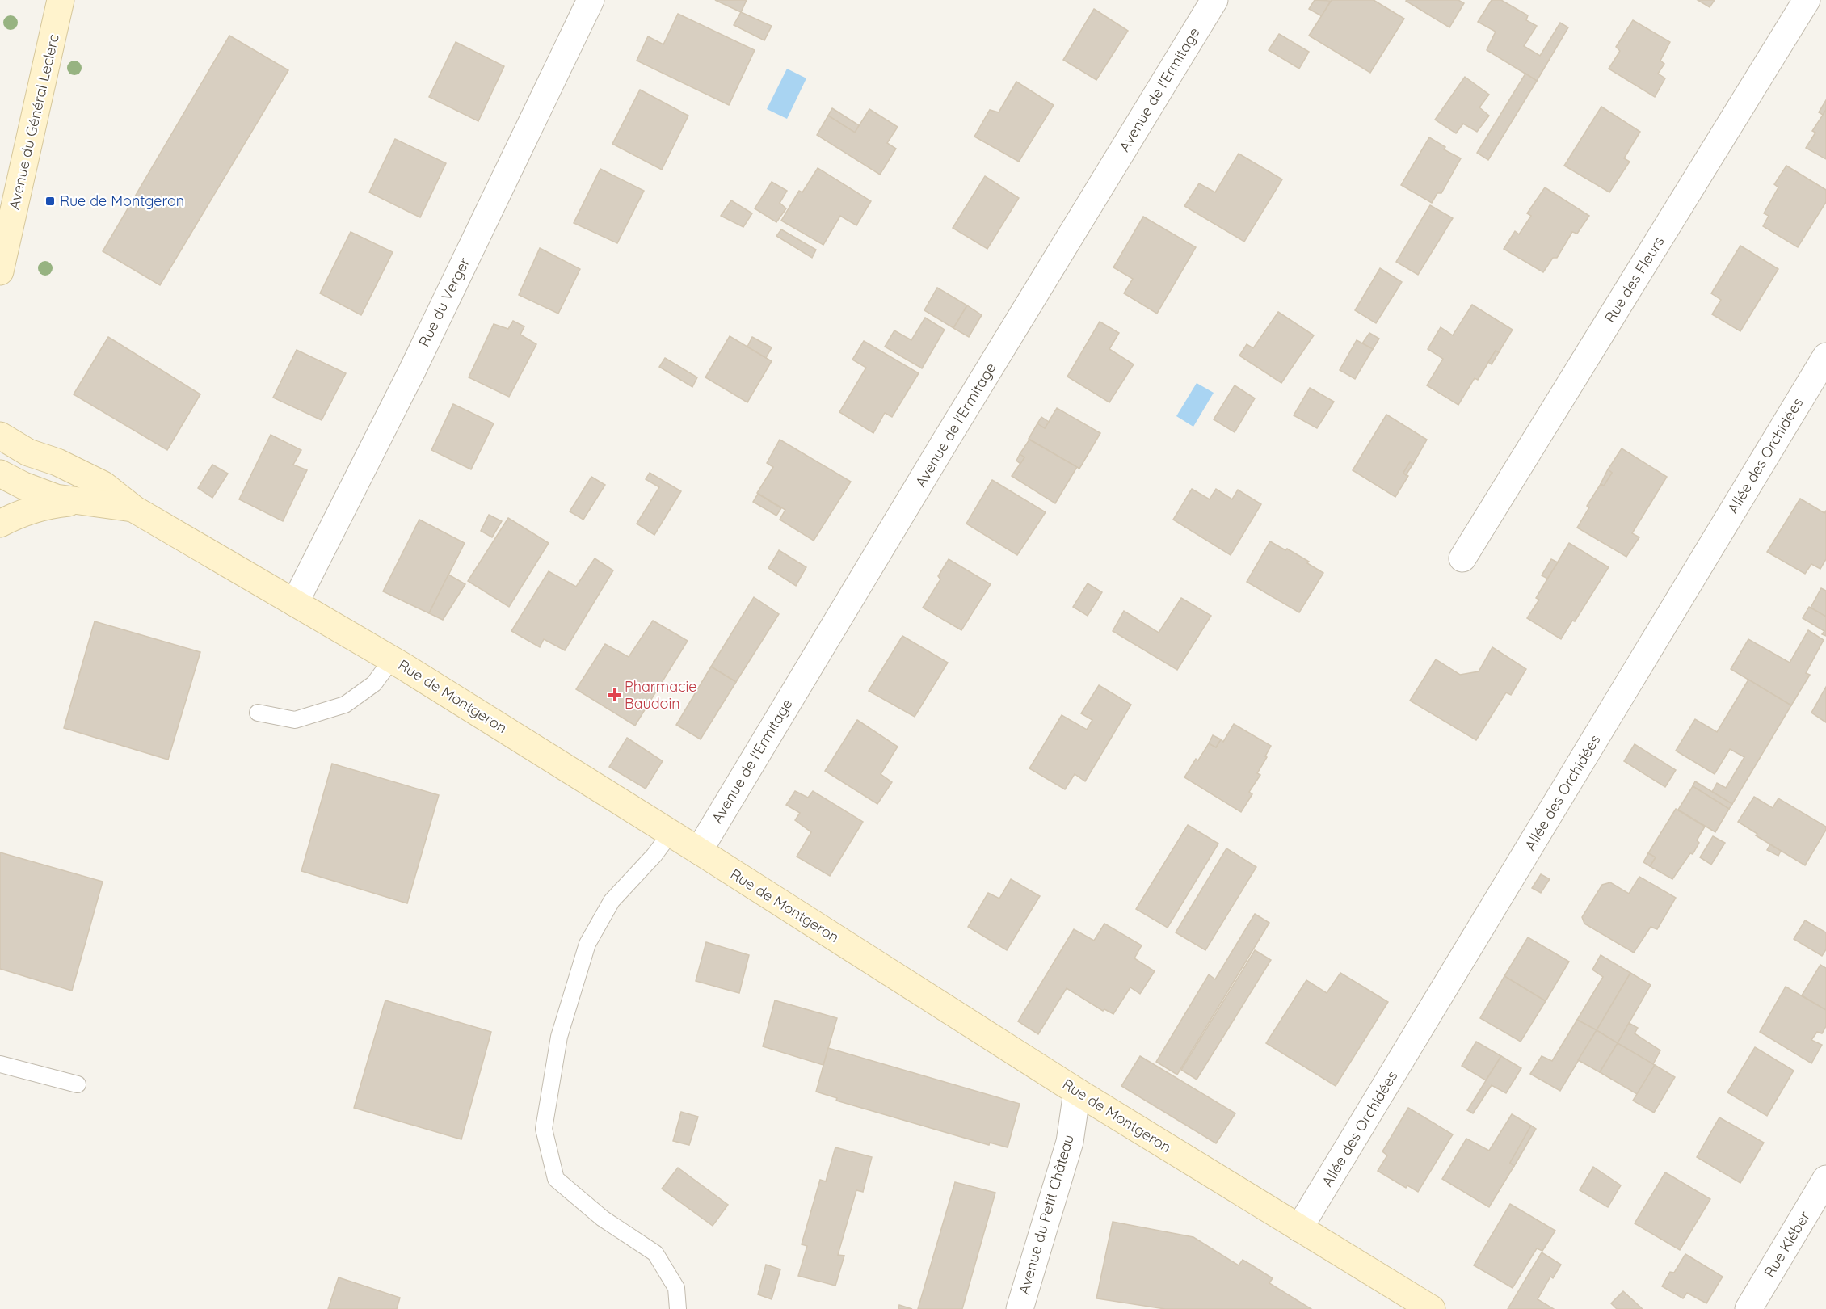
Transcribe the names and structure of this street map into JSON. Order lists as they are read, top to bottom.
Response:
{
  "streets": {
    "street": [
      "Avenue de l'Ermitage",
      "Avenue du Général Leclerc",
      "Rue des Fleurs",
      "Rue du Verger",
      "Allée des Orchidées",
      "Rue de Montgeron",
      "Avenue du Petit Château",
      "Rue Kléber"
    ]
  },
  "crossings": [
    ["Avenue de l'Ermitage", "Rue de Montgeron"],
    ["Rue du Verger", "Rue de Montgeron"],
    ["Allée des Orchidées", "Rue de Montgeron"],
    ["Rue de Montgeron", "Avenue du Petit Château"]
  ],
  "places": {
    "transit": ["Rue de Montgeron"],
    "health": ["Pharmacie Baudoin"]
  }
}
